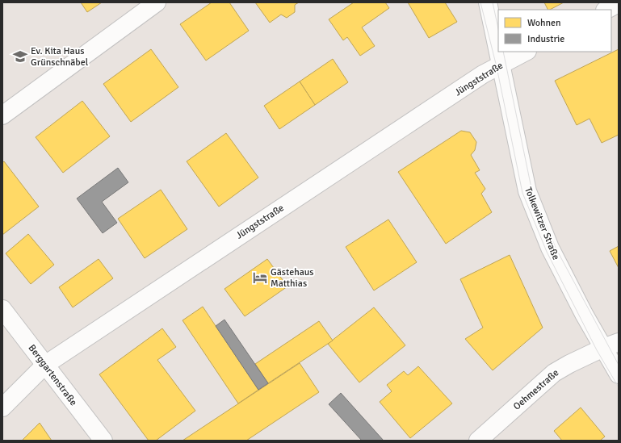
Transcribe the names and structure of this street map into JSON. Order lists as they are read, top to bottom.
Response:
{
  "streets": {
    "street": [
      "Jüngststraße",
      "Tolkewitzer Straße",
      "Berggartenstraße",
      "Oehmestraße"
    ]
  },
  "crossings": [
    ["Jüngststraße", "Tolkewitzer Straße"],
    ["Jüngststraße", "Berggartenstraße"],
    ["Tolkewitzer Straße", "Oehmestraße"]
  ],
  "places": {
    "school or university": ["Ev. Kita Haus Grünschnäbel"],
    "hotel": ["Gästehaus Matthias"]
  },
  "legend": ["Wohnen", "Industrie"]
}
